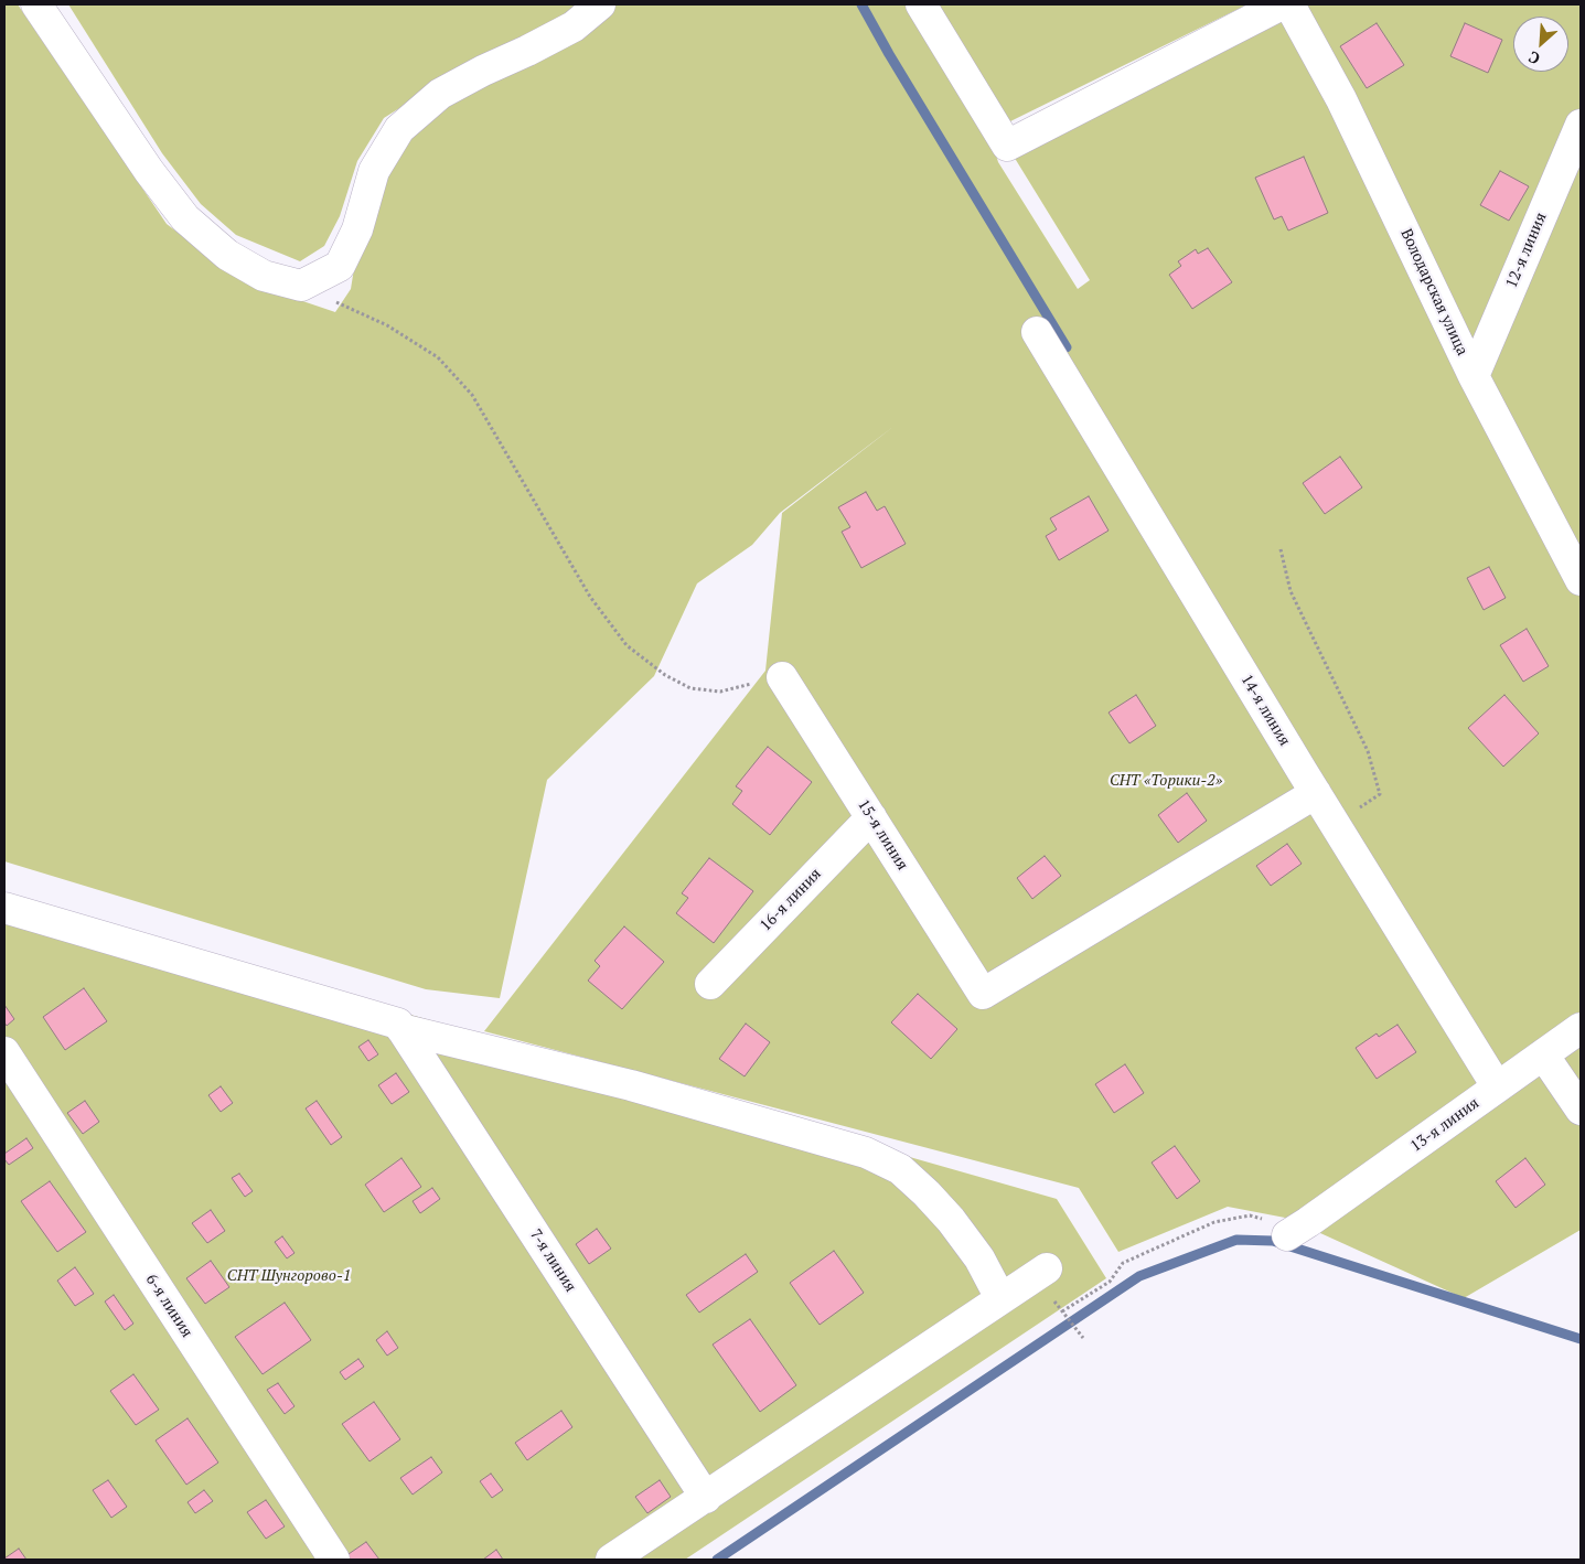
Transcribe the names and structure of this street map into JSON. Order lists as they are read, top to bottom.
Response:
{
  "streets": {
    "street": [
      "12-я линия",
      "Володарская улица",
      "14-я линия",
      "15-я линия",
      "16-я линия",
      "13-я линия",
      "7-я линия",
      "6-я линия"
    ]
  },
  "crossings": [
    ["12-я линия", "Володарская улица"],
    ["14-я линия", "15-я линия"],
    ["14-я линия", "13-я линия"],
    ["15-я линия", "16-я линия"]
  ],
  "parks": ["СНТ «Торики-2»", "СНТ Шунгорово-1"],
  "north": "bottom left"
}
